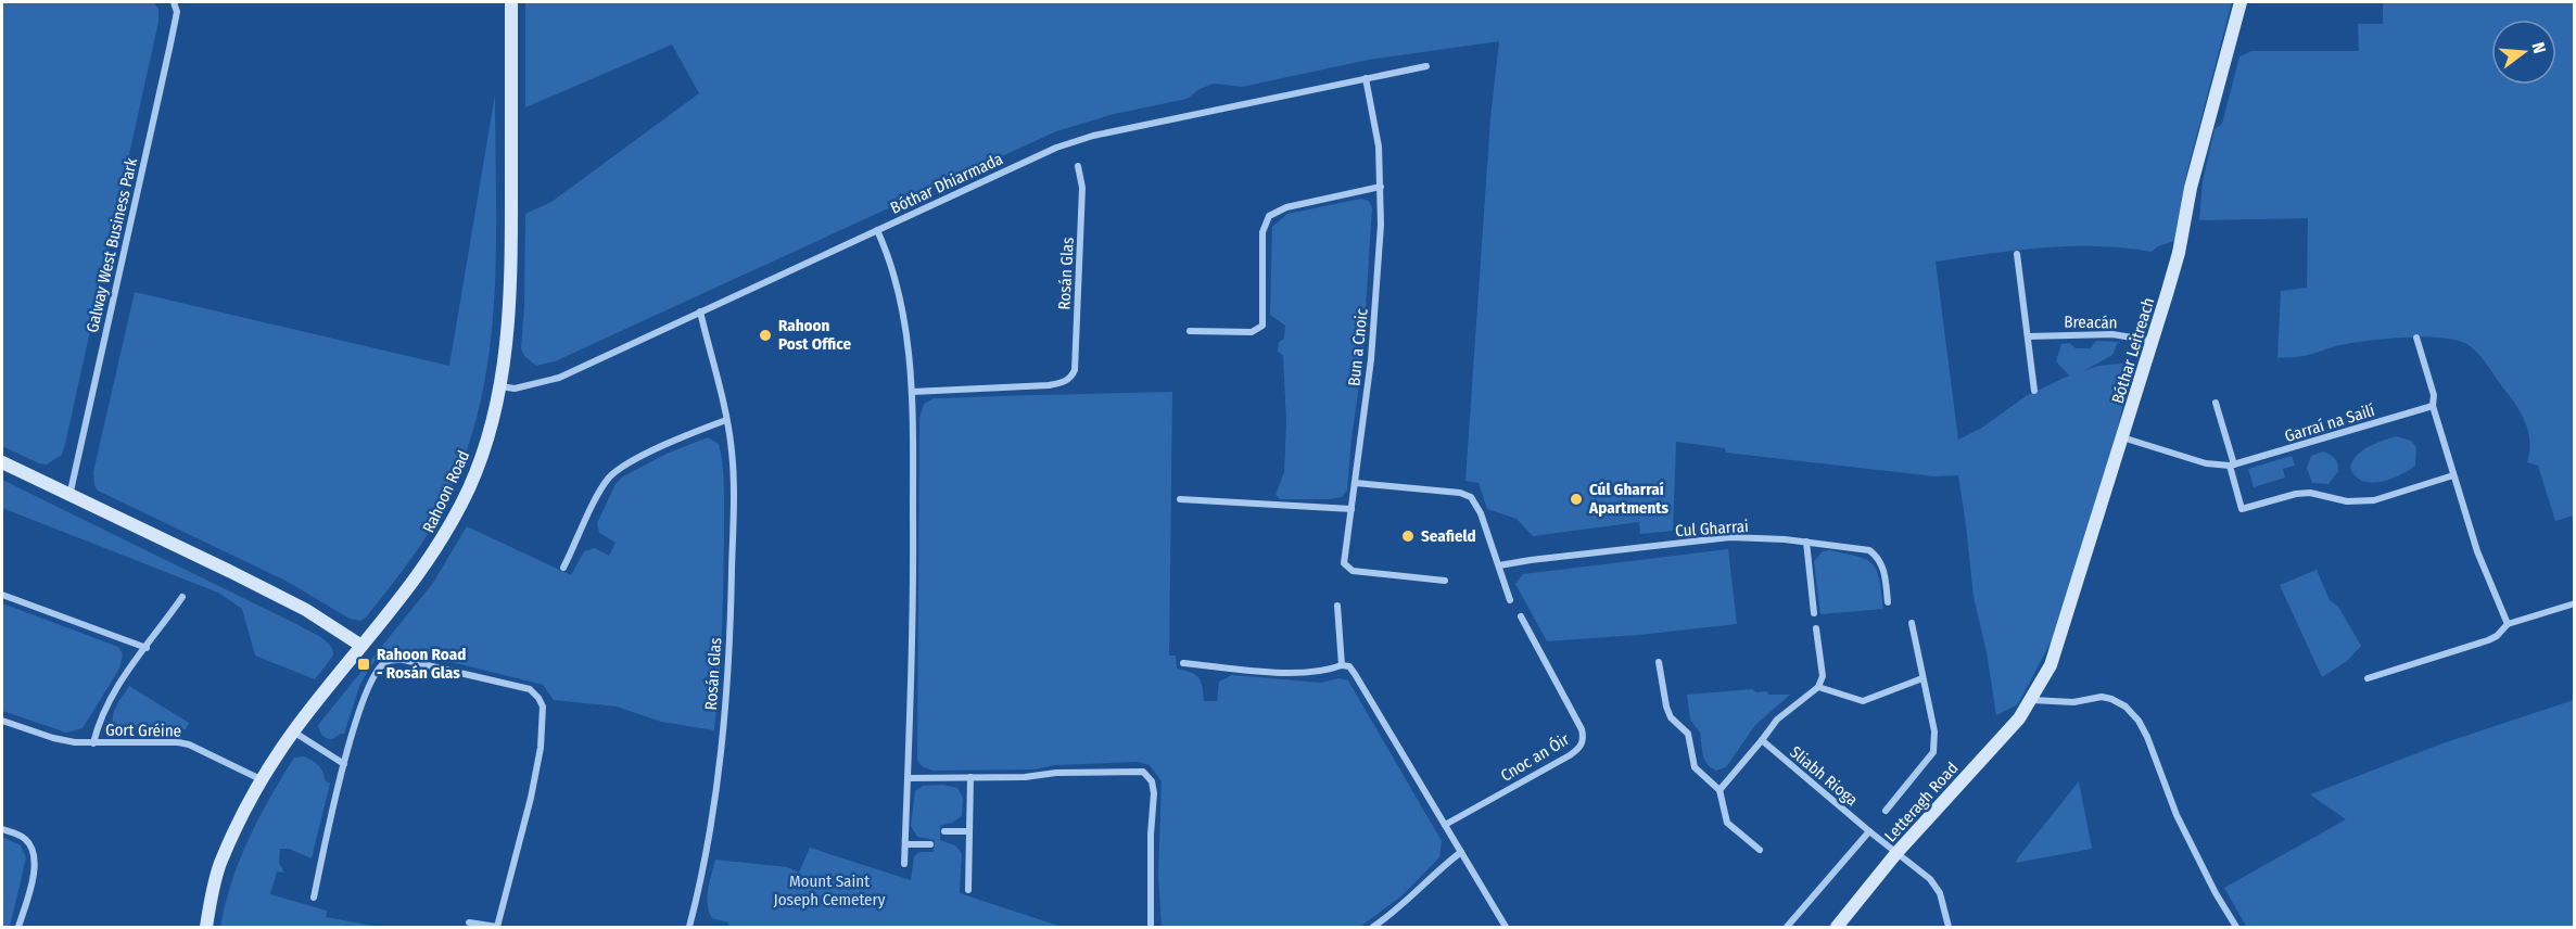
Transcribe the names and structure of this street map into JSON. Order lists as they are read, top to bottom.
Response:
{
  "streets": {
    "street": [
      "Bóthar Dhiarmada",
      "Galway West Business Park",
      "Rosán Glas",
      "Breacán",
      "Bun a Cnoic",
      "Bóthar Leitreach",
      "Garraí na Sailí",
      "Rahoon Road",
      "Cul Gharrai",
      "Gort Gréine",
      "Cnoc an Óir",
      "Sliabh Rioga",
      "Letteragh Road"
    ]
  },
  "crossings": [
    ["Bóthar Dhiarmada", "Rosán Glas"],
    ["Bóthar Dhiarmada", "Bun a Cnoic"],
    ["Bóthar Dhiarmada", "Rahoon Road"],
    ["Breacán", "Bóthar Leitreach"],
    ["Bóthar Leitreach", "Garraí na Sailí"],
    ["Bóthar Leitreach", "Letteragh Road"],
    ["Rahoon Road", "Gort Gréine"],
    ["Sliabh Rioga", "Letteragh Road"]
  ],
  "parks": ["Mount Saint Joseph Cemetery"],
  "places": {
    "other": ["Rahoon Post Office", "Cúl Gharraí Apartments", "Seafield"],
    "transit": ["Rahoon Road - Rosán Glas"]
  },
  "north": "right"
}
